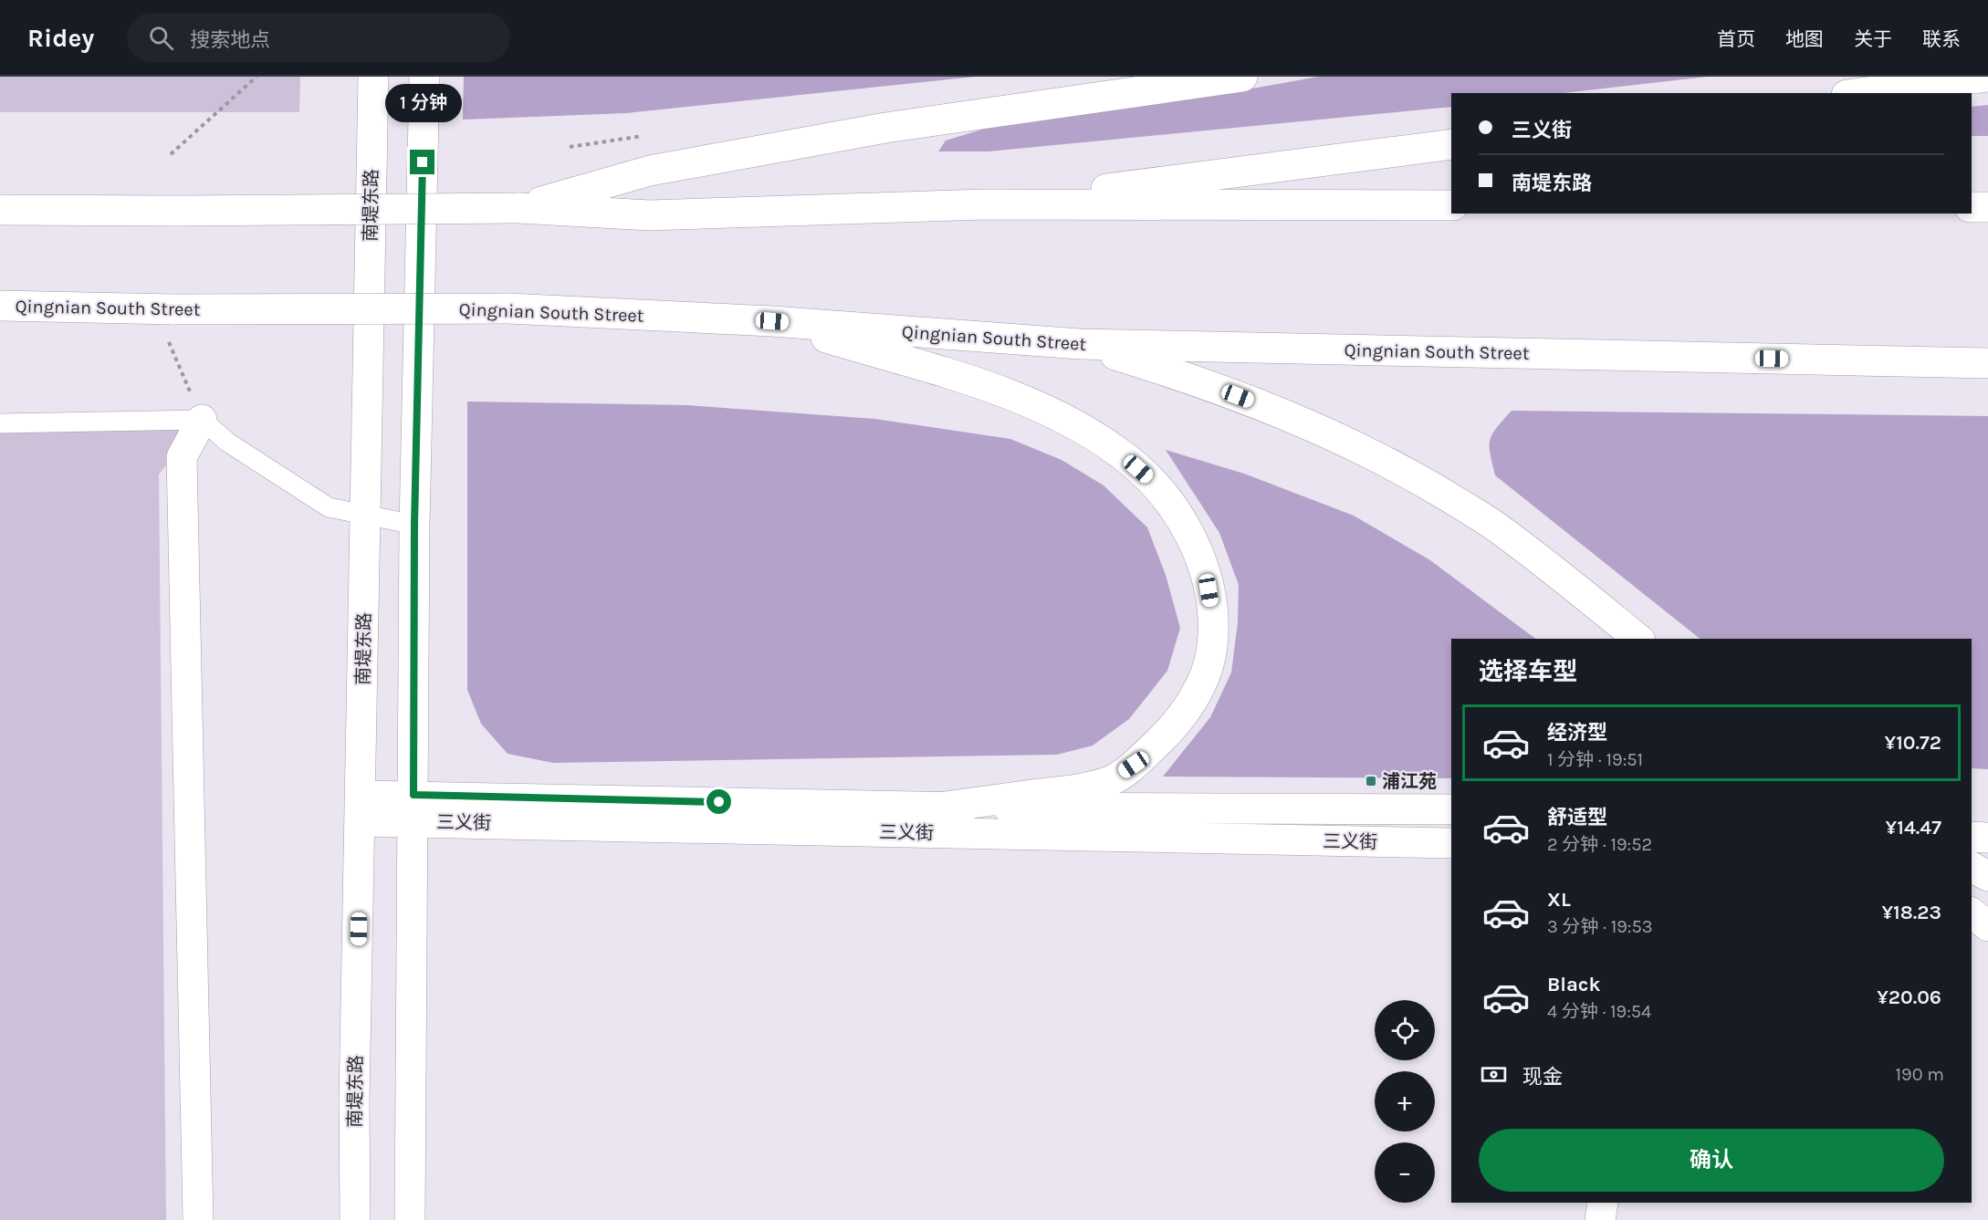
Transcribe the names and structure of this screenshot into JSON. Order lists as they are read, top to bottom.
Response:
{
  "streets": {
    "main road": ["南堤东路", "Qingnian South Street", "三义街"]
  },
  "crossings": [
    ["南堤东路", "三义街"]
  ],
  "places": {
    "transit": ["浦江苑"]
  },
  "page": {
    "header": "Ridey",
    "search": "搜索地点",
    "nav": [
      "首页",
      "地图",
      "关于",
      "联系"
    ],
    "bubble": "1 分钟",
    "banner": ["三义街", "南堤东路"],
    "heading": "选择车型",
    "list": [
      {
        "name": "经济型",
        "note": "1 分钟 · 19:51",
        "value": "¥10.72"
      },
      {
        "name": "舒适型",
        "note": "2 分钟 · 19:52",
        "value": "¥14.47"
      },
      {
        "name": "XL",
        "note": "3 分钟 · 19:53",
        "value": "¥18.23"
      },
      {
        "name": "Black",
        "note": "4 分钟 · 19:54",
        "value": "¥20.06"
      }
    ],
    "map_buttons": ["+", "−"],
    "pay": ["现金", "190 m"],
    "buttons": "确认"
  }
}
